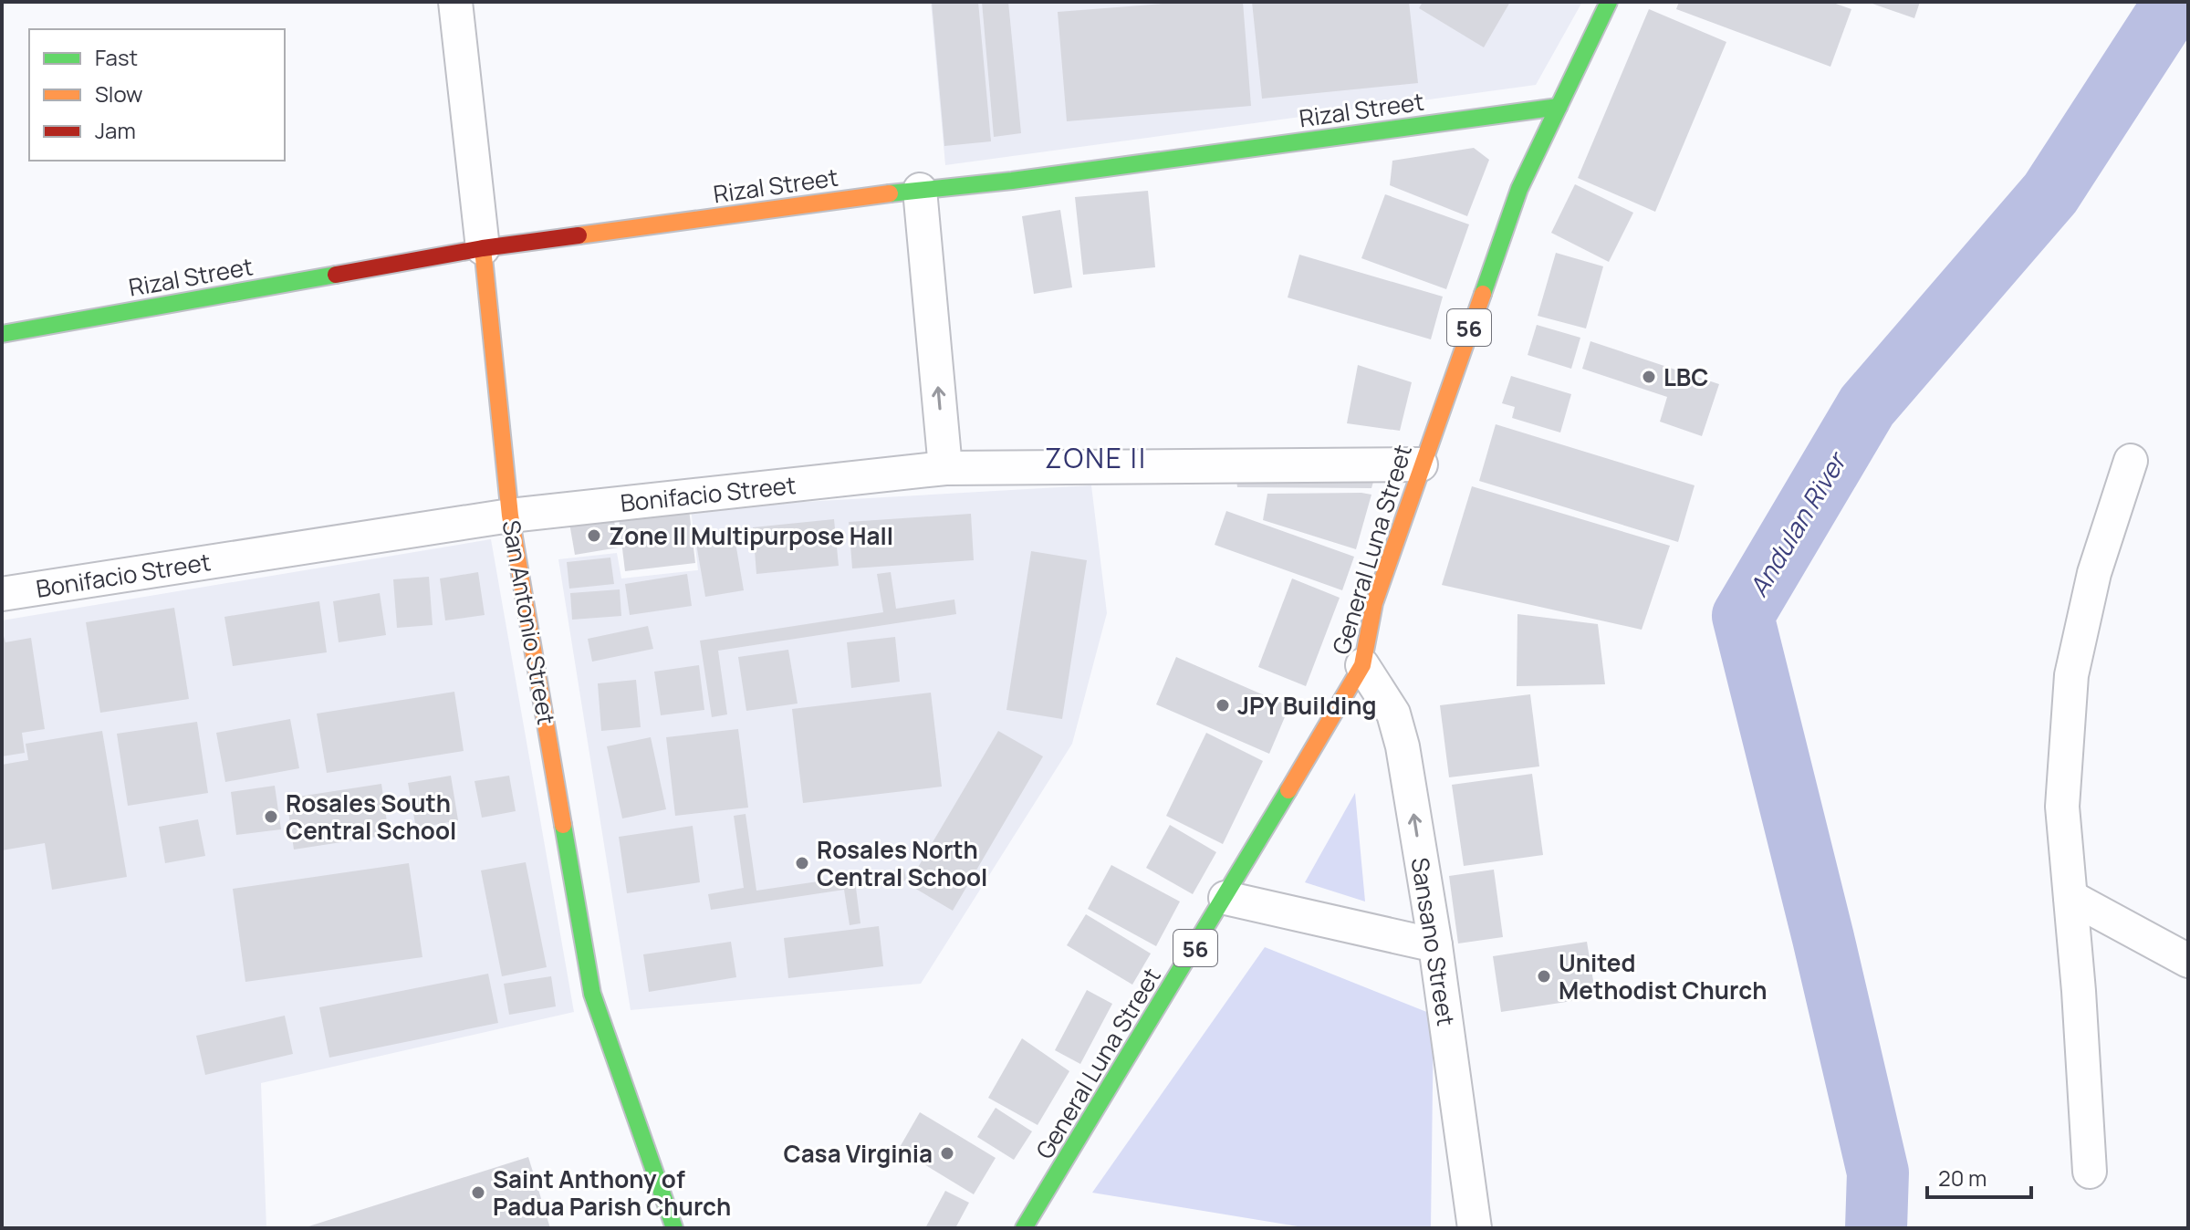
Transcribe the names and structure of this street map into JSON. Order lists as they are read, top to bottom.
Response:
{
  "streets": {
    "main road": [
      "Rizal Street",
      "56",
      "General Luna Street",
      "San Antonio Street"
    ],
    "street": ["Bonifacio Street", "Sansano Street"]
  },
  "crossings": [
    ["Rizal Street", "General Luna Street"],
    ["Rizal Street", "San Antonio Street"],
    ["Bonifacio Street", "General Luna Street"],
    ["Bonifacio Street", "San Antonio Street"],
    ["General Luna Street", "Sansano Street"]
  ],
  "one_way": ["Sansano Street"],
  "districts": ["ZONE II"],
  "water": ["Andulan River"],
  "places": [
    "LBC",
    "Zone II Multipurpose Hall",
    "JPY Building",
    "Rosales South Central School",
    "Rosales North Central School",
    "United Methodist Church",
    "Casa Virginia",
    "Saint Anthony of Padua Parish Church"
  ],
  "legend": ["Fast", "Slow", "Jam"],
  "scale_bar": "20 m"
}
